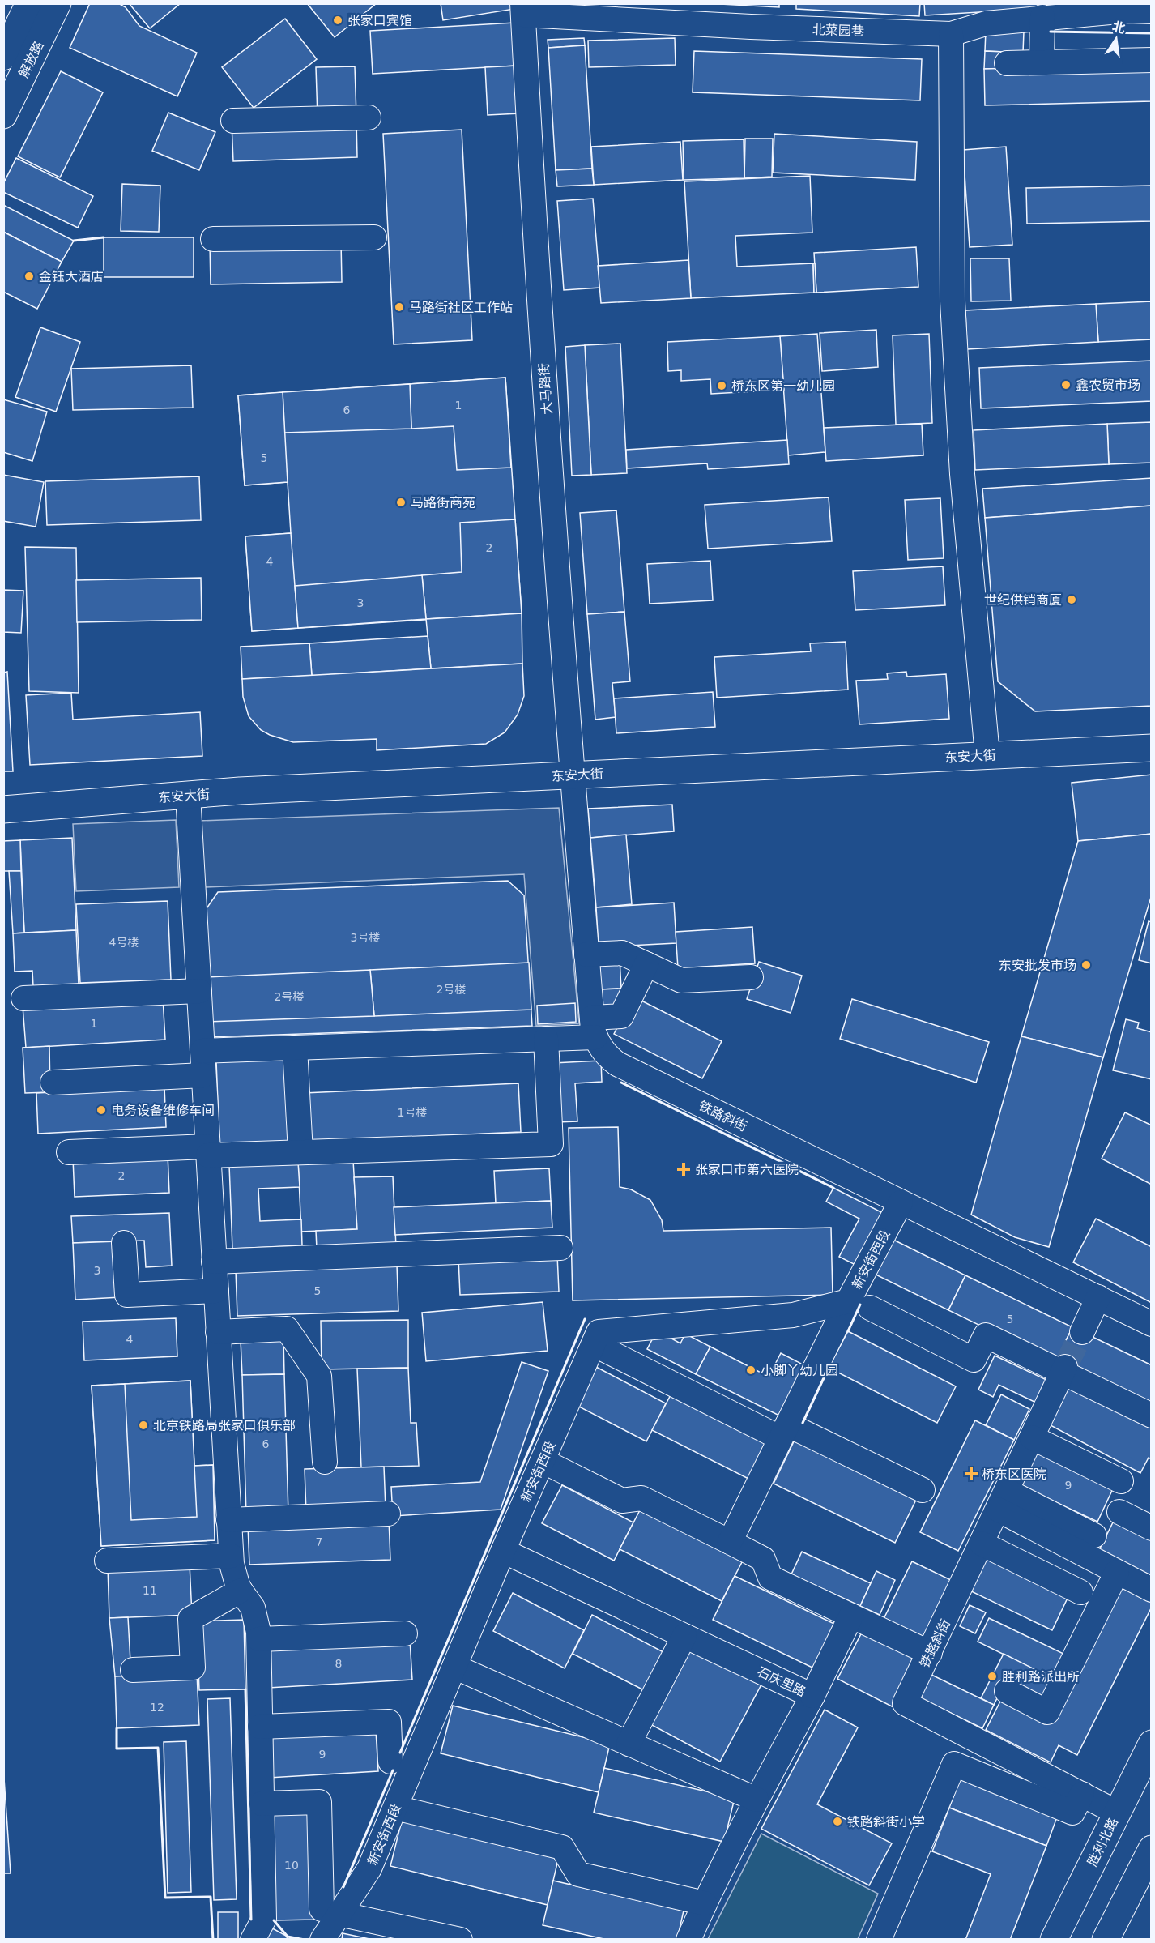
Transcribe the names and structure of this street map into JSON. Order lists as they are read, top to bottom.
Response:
{
  "streets": {
    "main road": ["解放路", "东安大街", "胜利北路"],
    "street": [
      "北菜园巷",
      "大马路街",
      "铁路斜街",
      "新安街西段",
      "石庆里路"
    ]
  },
  "crossings": [
    ["北菜园巷", "大马路街"],
    ["大马路街", "东安大街"],
    ["铁路斜街", "新安街西段"],
    ["铁路斜街", "胜利北路"],
    ["新安街西段", "石庆里路"]
  ],
  "places": {
    "other": [
      "张家口宾馆",
      "金钰大酒店",
      "马路街社区工作站",
      "鑫农贸市场",
      "桥东区第一幼儿园",
      "马路街商苑",
      "世纪供销商厦",
      "东安批发市场",
      "电务设备维修车间",
      "小脚丫幼儿园",
      "北京铁路局张家口俱乐部",
      "胜利路派出所",
      "铁路斜街小学"
    ],
    "health": ["张家口市第六医院", "桥东区医院"]
  },
  "house_numbers": [
    "1",
    "6",
    "5",
    "2",
    "4",
    "3",
    "3号楼",
    "4号楼",
    "2号楼",
    "2号楼",
    "1",
    "1号楼",
    "2",
    "3",
    "5",
    "5",
    "4",
    "6",
    "9",
    "7",
    "11",
    "8",
    "12",
    "9",
    "10"
  ],
  "north": "top"
}
